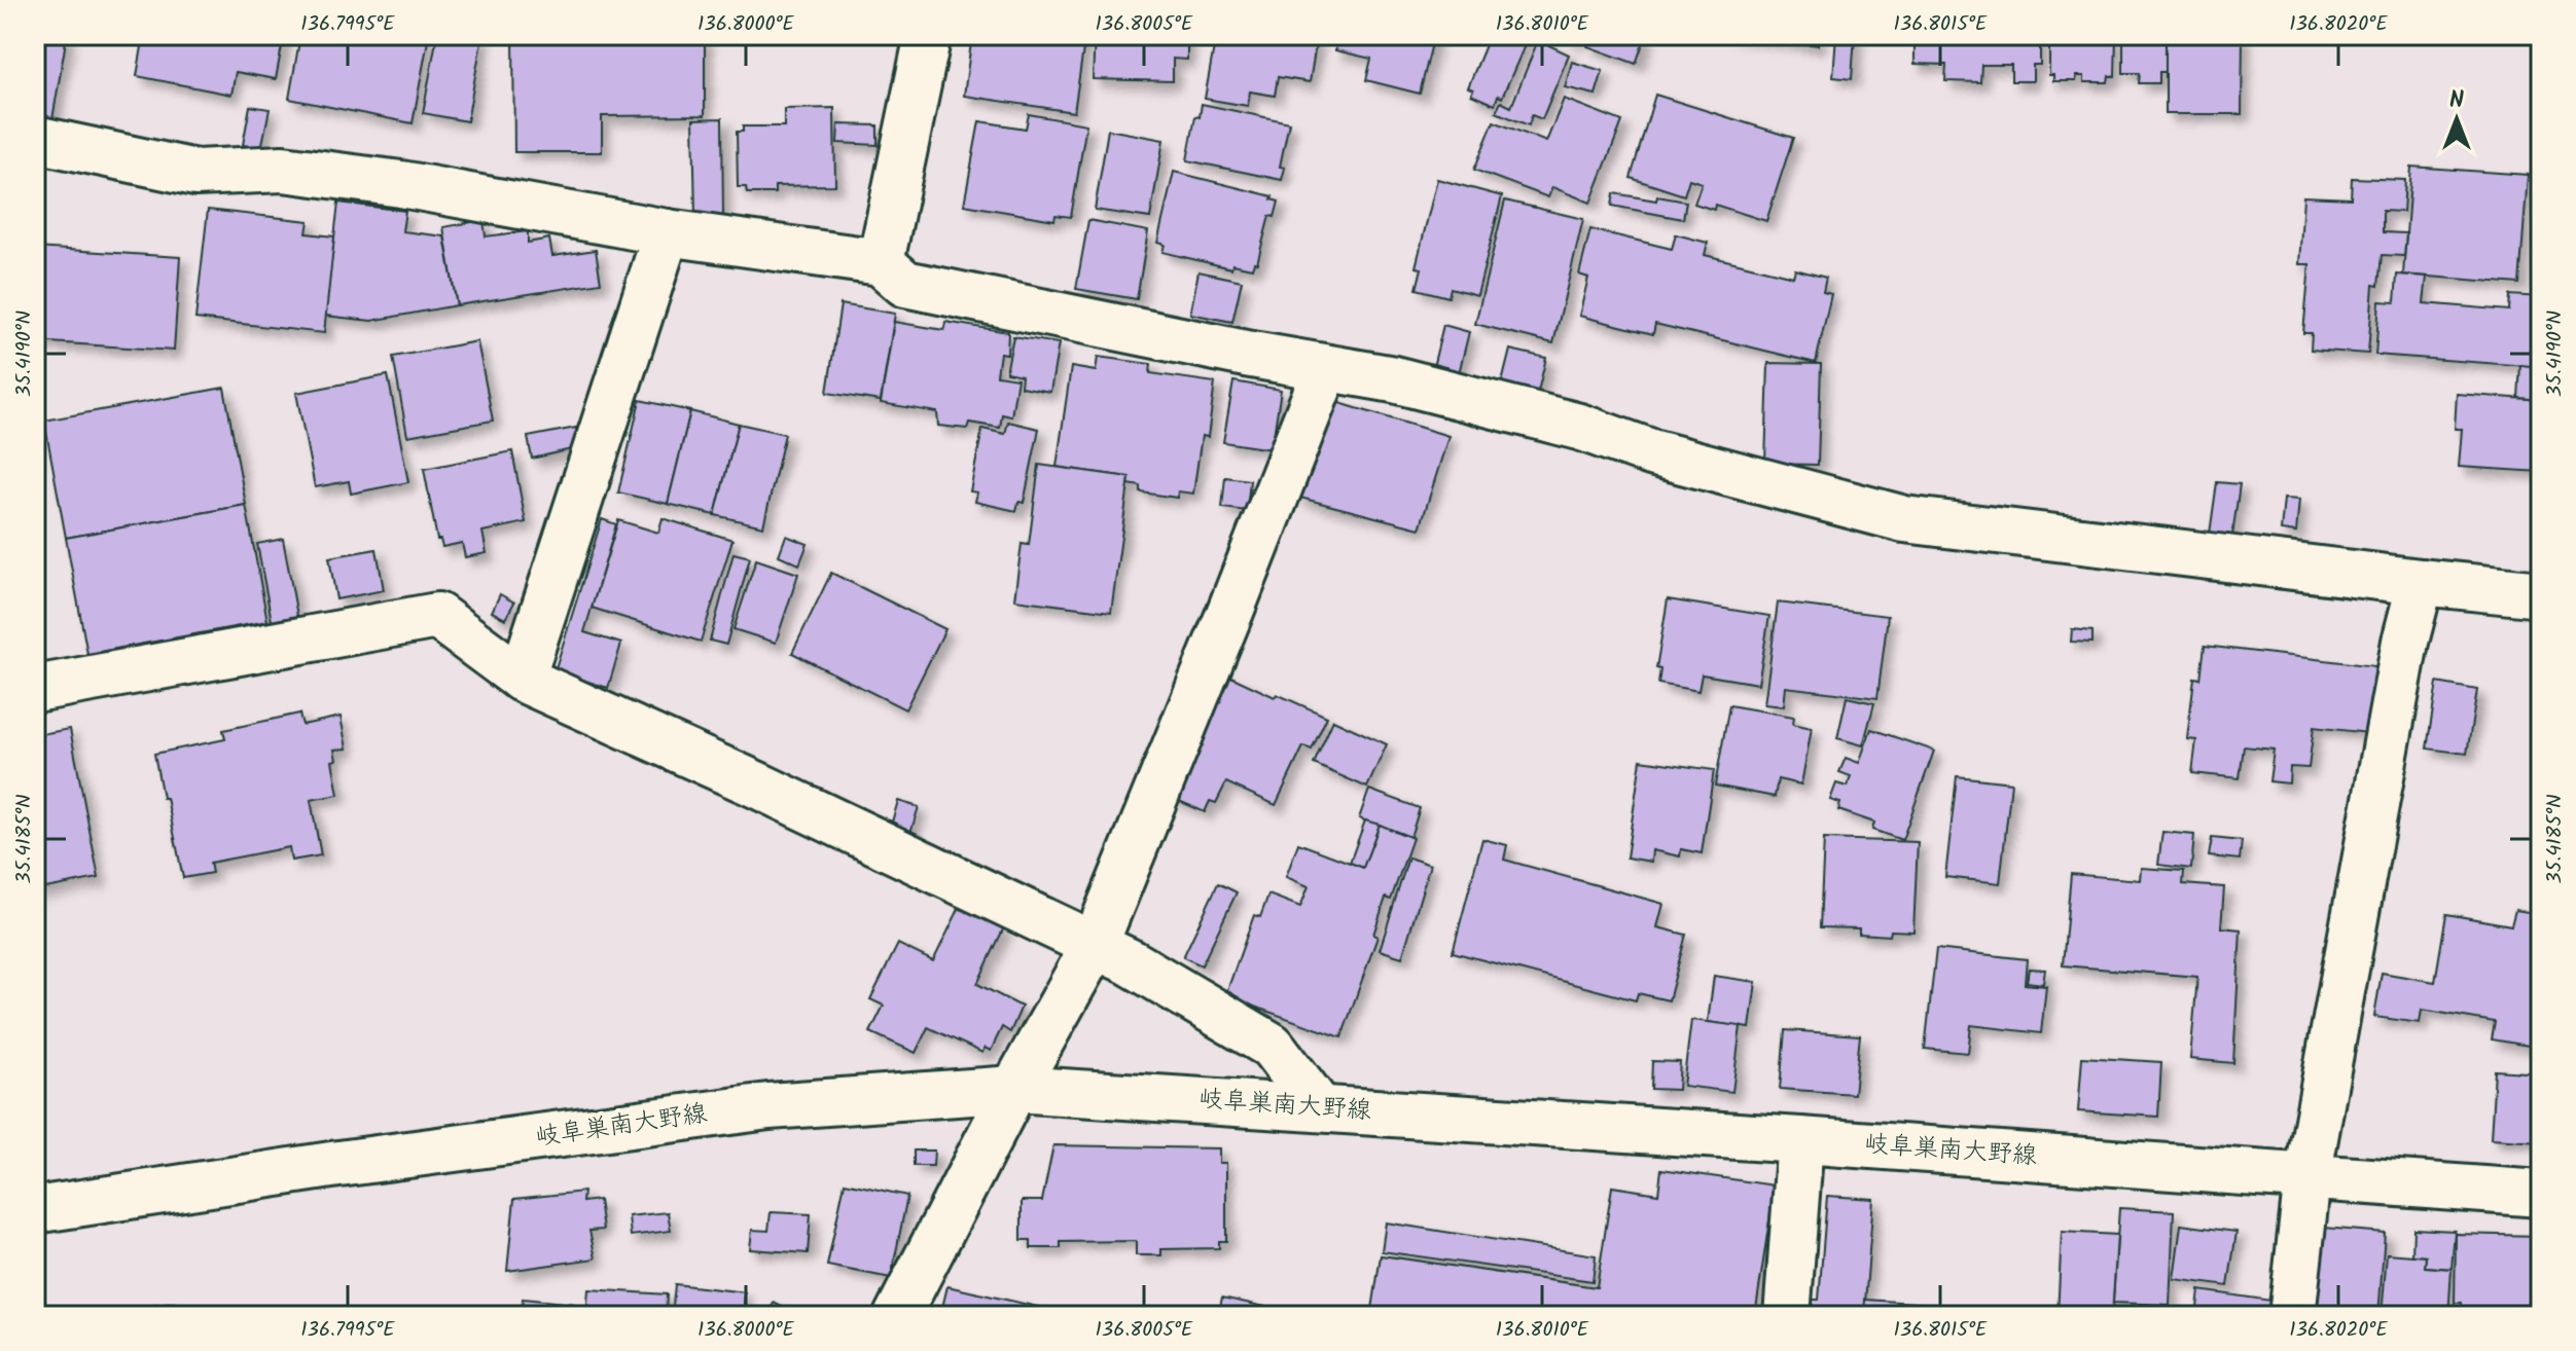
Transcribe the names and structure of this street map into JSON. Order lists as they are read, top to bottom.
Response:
{
  "streets": {
    "street": ["岐阜巣南大野線"]
  },
  "north": "top",
  "coordinates": [
    "136.7995°E",
    "136.8000°E",
    "136.8005°E",
    "136.8010°E",
    "136.8015°E",
    "136.8020°E",
    "35.4190°N",
    "35.4185°N"
  ]
}
